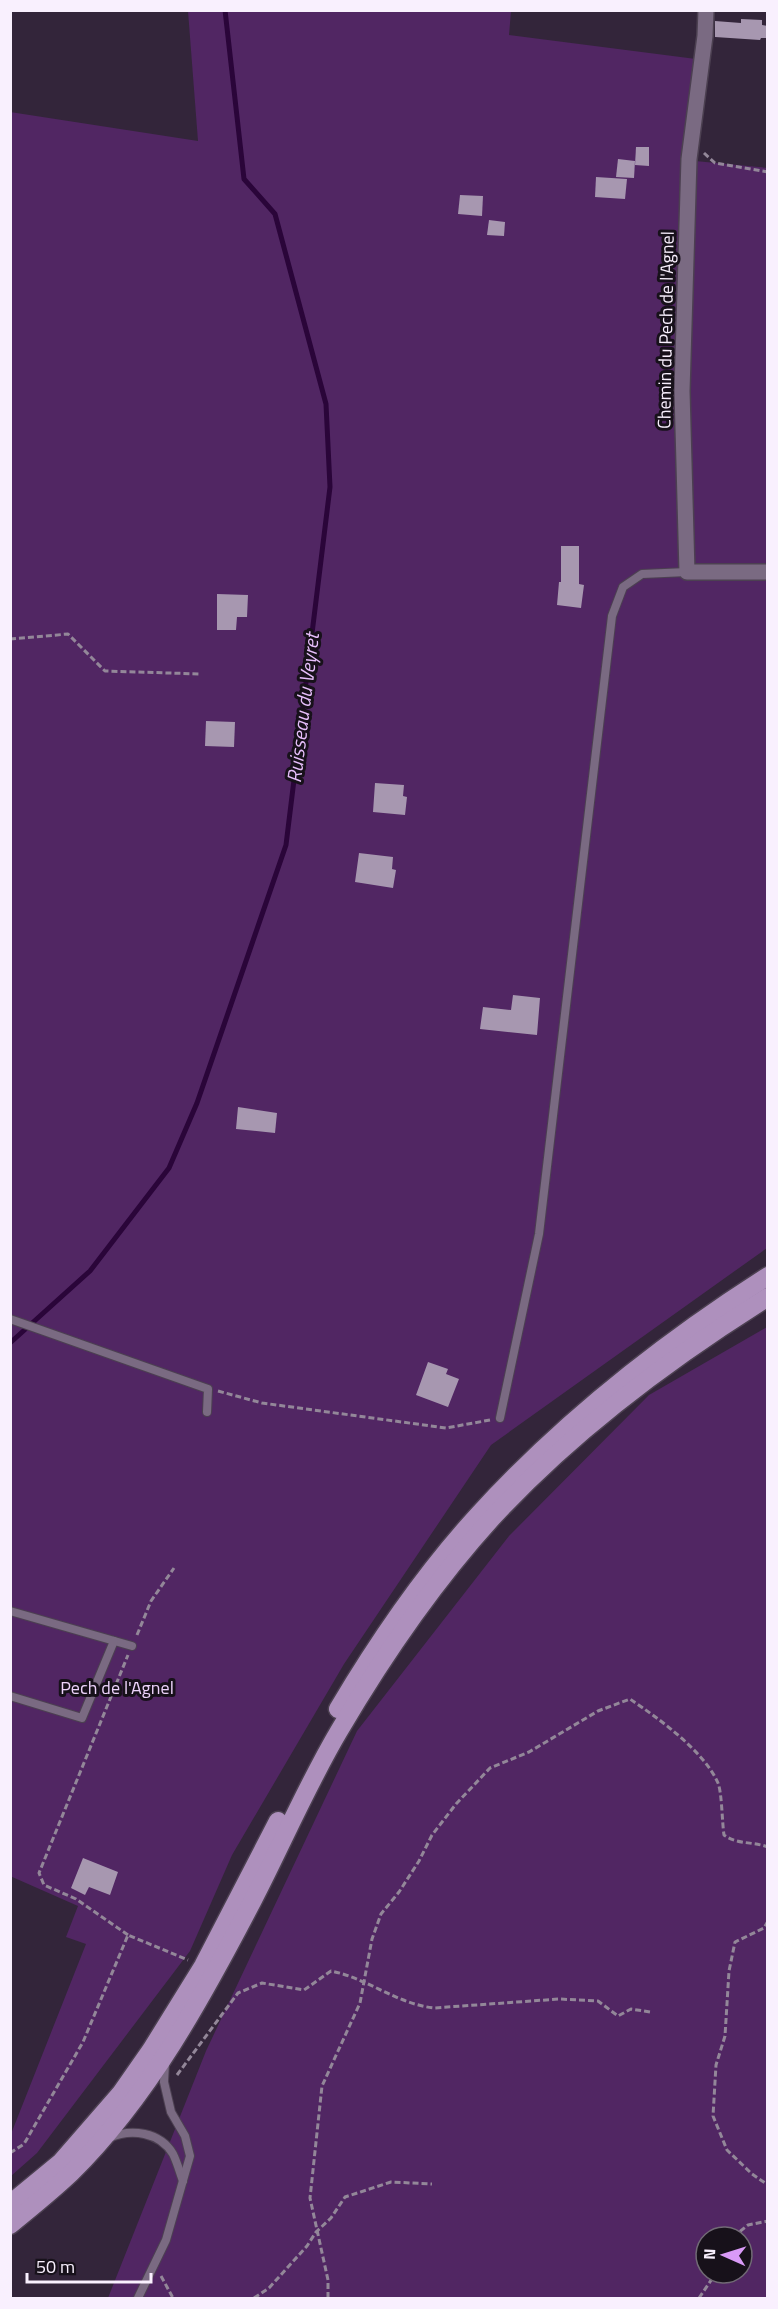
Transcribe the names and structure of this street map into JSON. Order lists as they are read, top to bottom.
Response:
{
  "streets": {
    "street": ["Chemin du Pech de l'Agnel"]
  },
  "water": ["Ruisseau du Veyret"],
  "parks": ["Pech de l'Agnel"],
  "scale_bar": "50 m",
  "north": "left"
}
